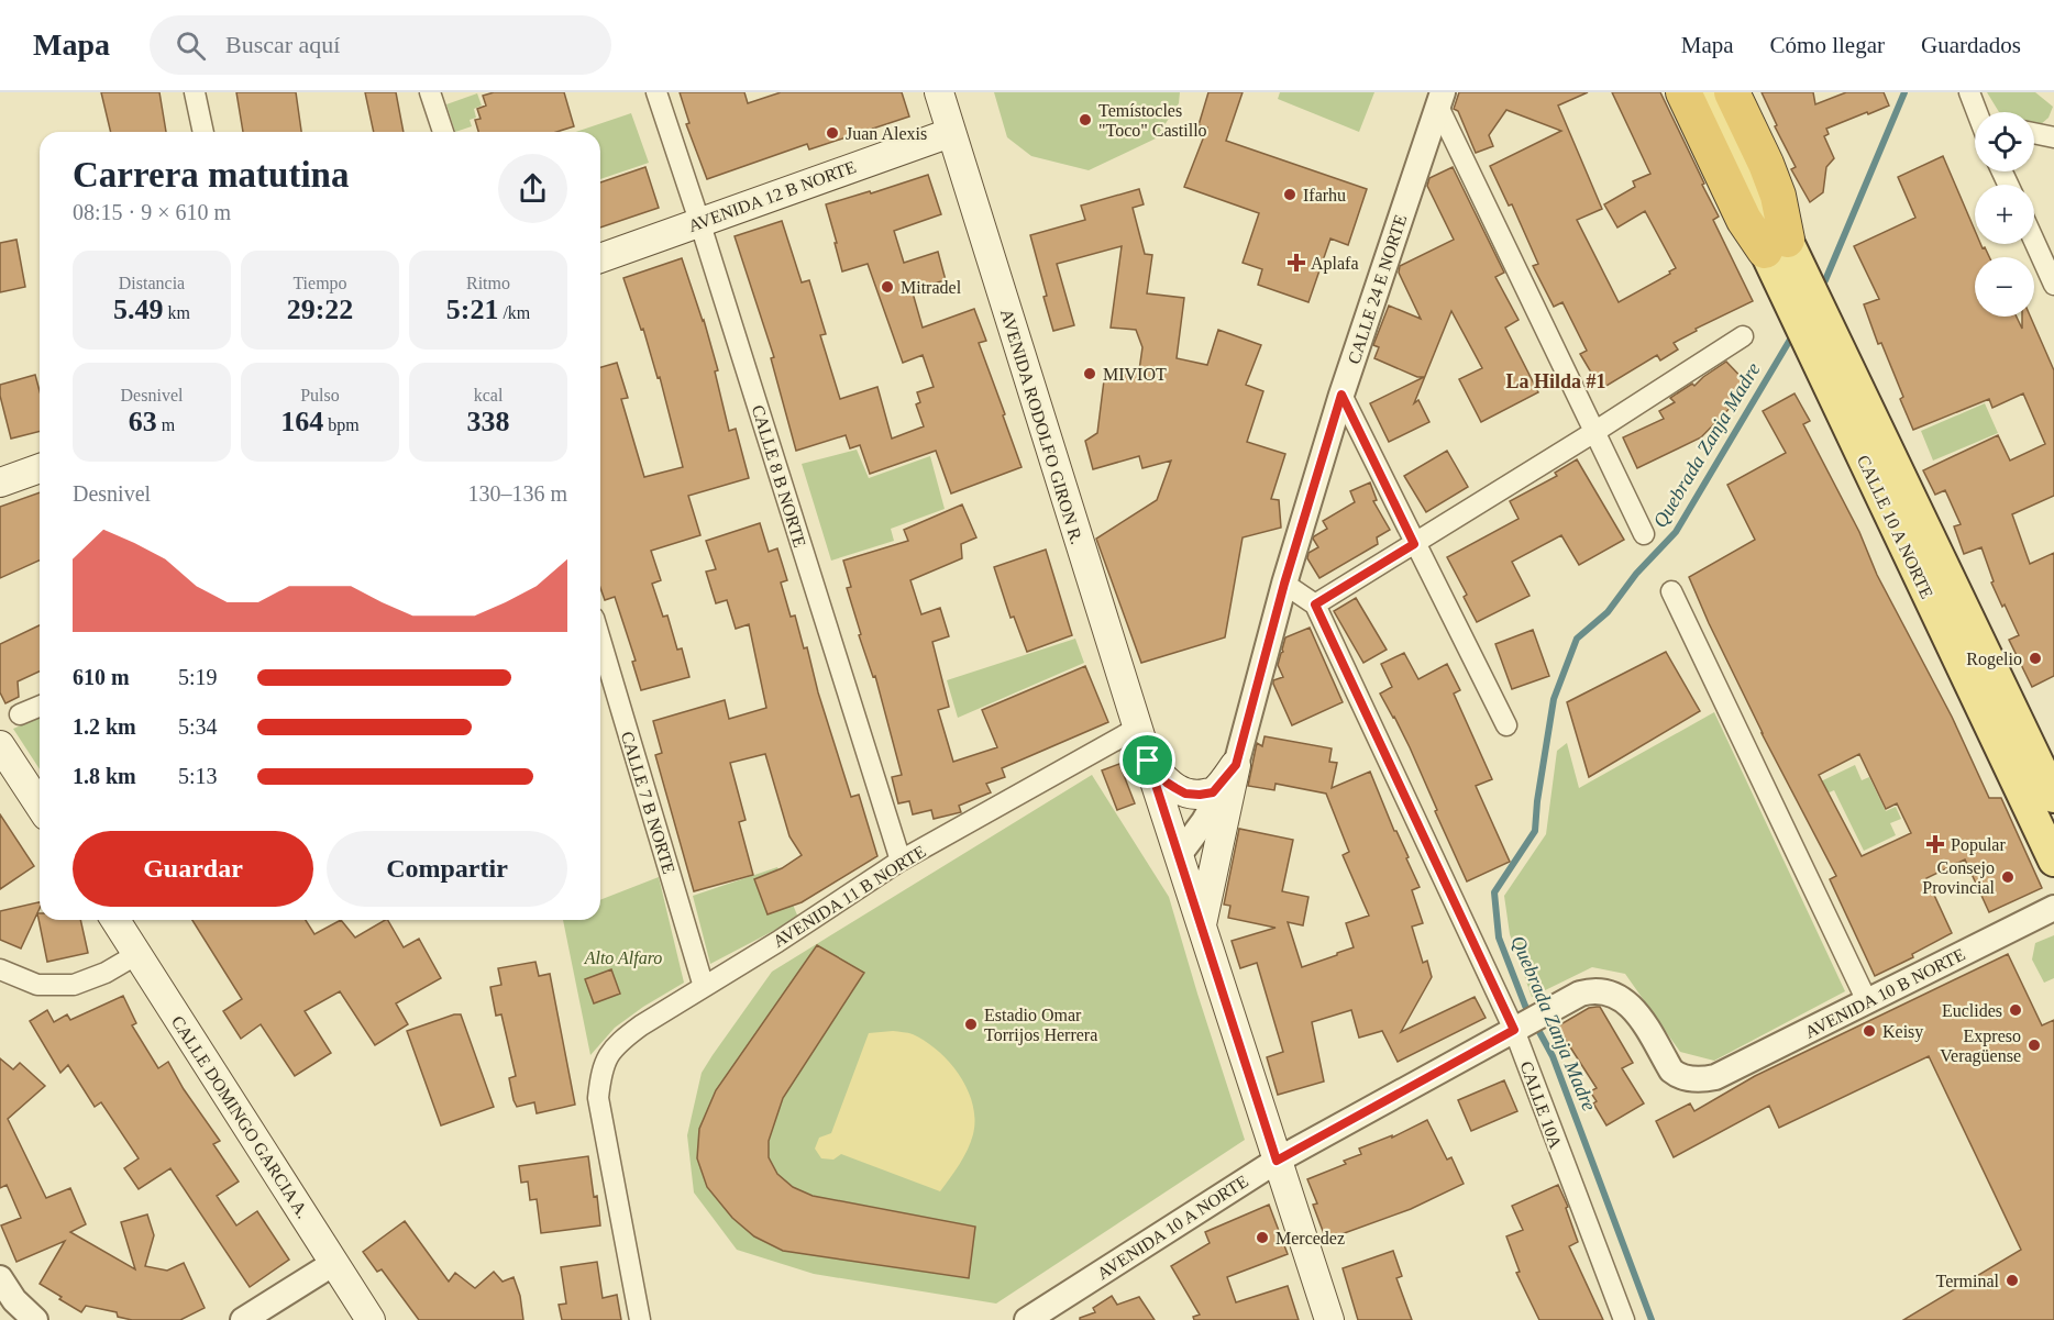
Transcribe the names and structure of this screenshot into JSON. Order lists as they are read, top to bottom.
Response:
{
  "streets": {
    "main road": [
      "AVENIDA 12 B NORTE",
      "AVENIDA RODOLFO GIRON R.",
      "CALLE 10 A NORTE",
      "CALLE DOMINGO GARCIA A."
    ],
    "street": [
      "CALLE 24 E NORTE",
      "CALLE 8 B NORTE",
      "CALLE 7 B NORTE",
      "AVENIDA 11 B NORTE",
      "AVENIDA 10 B NORTE",
      "CALLE 10A",
      "AVENIDA 10 A NORTE"
    ]
  },
  "crossings": [
    ["AVENIDA 12 B NORTE", "AVENIDA RODOLFO GIRON R."],
    ["AVENIDA 12 B NORTE", "CALLE 8 B NORTE"],
    ["CALLE 24 E NORTE", "AVENIDA RODOLFO GIRON R."],
    ["AVENIDA RODOLFO GIRON R.", "AVENIDA 11 B NORTE"],
    ["CALLE 8 B NORTE", "AVENIDA 11 B NORTE"],
    ["CALLE 7 B NORTE", "AVENIDA 11 B NORTE"],
    ["AVENIDA 10 B NORTE", "AVENIDA 10 A NORTE"],
    ["CALLE 10A", "AVENIDA 10 A NORTE"]
  ],
  "districts": ["La Hilda #1"],
  "water": ["Quebrada Zanja Madre"],
  "parks": ["Alto Alfaro"],
  "places": {
    "other": [
      "Temístocles \"Toco\" Castillo",
      "Juan Alexis",
      "Ifarhu",
      "Mitradel",
      "MIVIOT",
      "Rogelio",
      "Consejo Provincial",
      "Euclides",
      "Estadio Omar Torrijos Herrera",
      "Keisy",
      "Expreso Veragüense",
      "Mercedez",
      "Terminal"
    ],
    "health": ["Aplafa", "Popular"]
  },
  "page": {
    "header": "Mapa",
    "search": "Buscar aquí",
    "nav": ["Mapa", "Cómo llegar", "Guardados"],
    "map_buttons": ["+", "−"],
    "heading": ["Carrera matutina", "08:15 · 9 × 610 m"],
    "stats": [
      ["Distancia", "5.49 km"],
      ["Tiempo", "29:22"],
      ["Ritmo", "5:21 /km"],
      ["Desnivel", "63 m"],
      ["Pulso", "164 bpm"],
      ["kcal", "338"]
    ],
    "chart": ["Desnivel", "130–136 m"],
    "list": [
      {
        "name": "610 m",
        "note": "5:19"
      },
      {
        "name": "1.2 km",
        "note": "5:34"
      },
      {
        "name": "1.8 km",
        "note": "5:13"
      }
    ],
    "buttons": ["Guardar", "Compartir"]
  }
}
